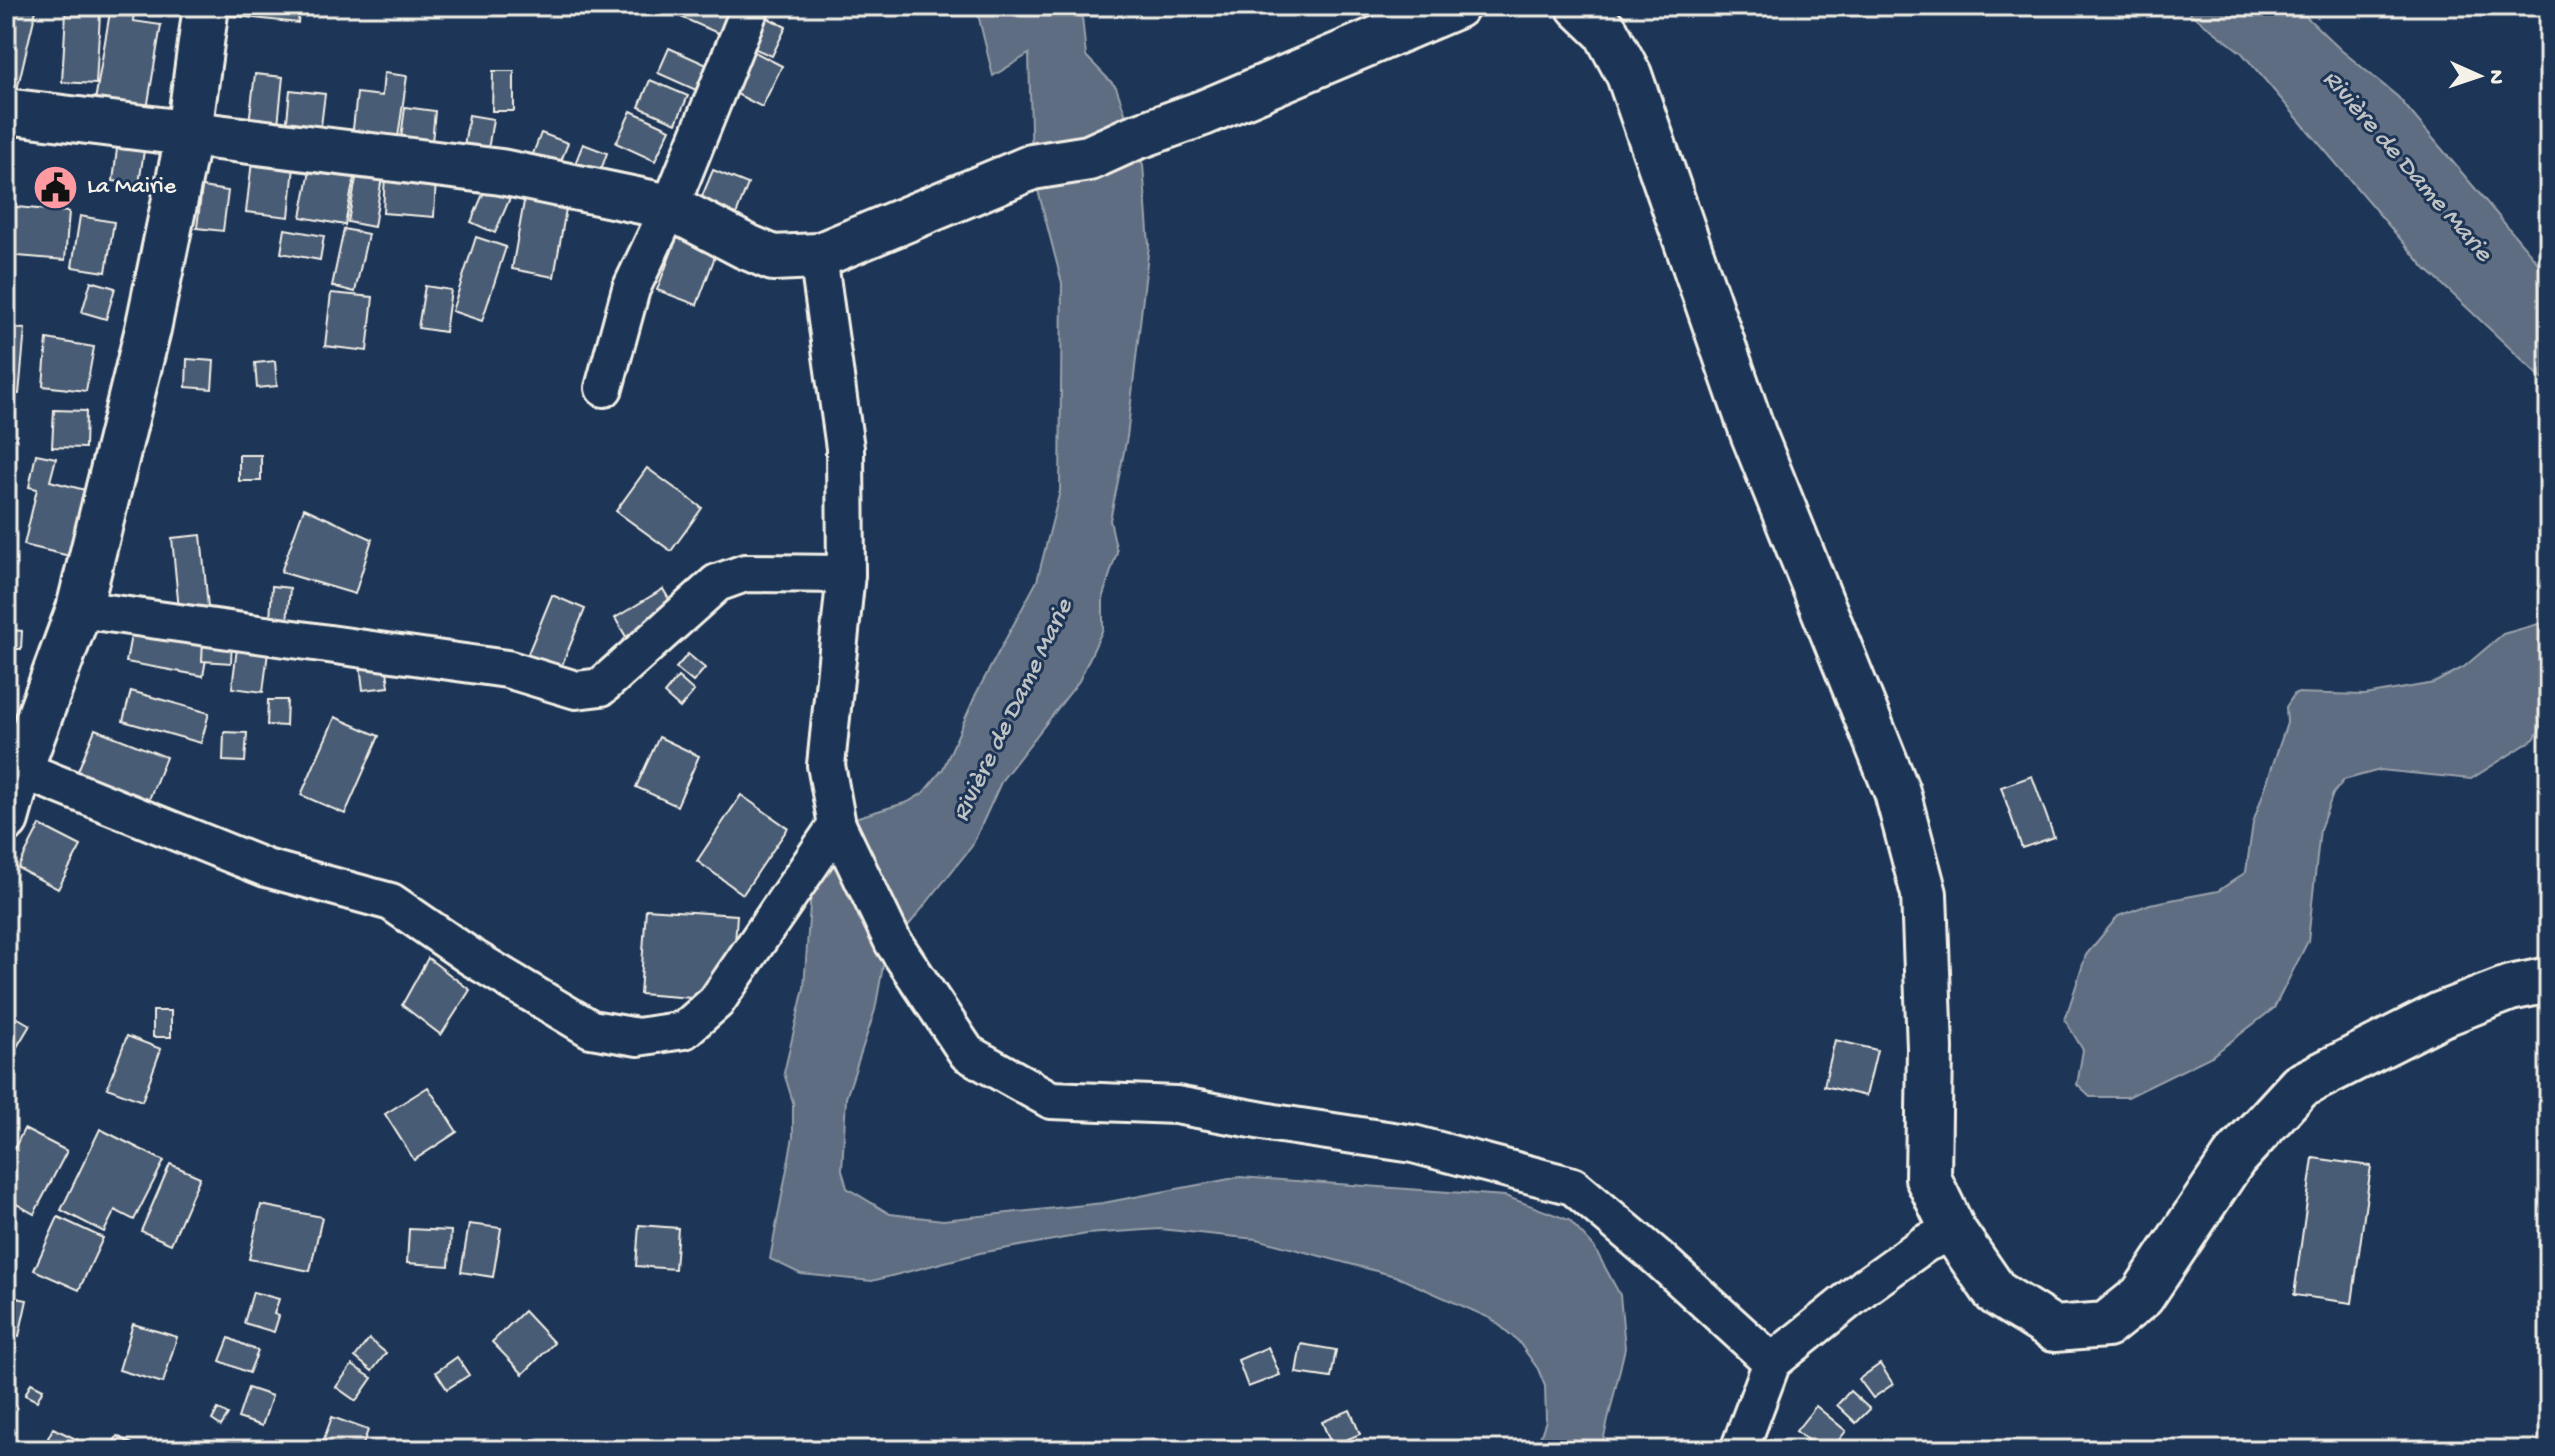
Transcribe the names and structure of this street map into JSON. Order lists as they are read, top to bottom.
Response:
{
  "water": ["Rivière de Dame Marie"],
  "places": {
    "public building": ["La Mairie"]
  },
  "north": "right"
}
